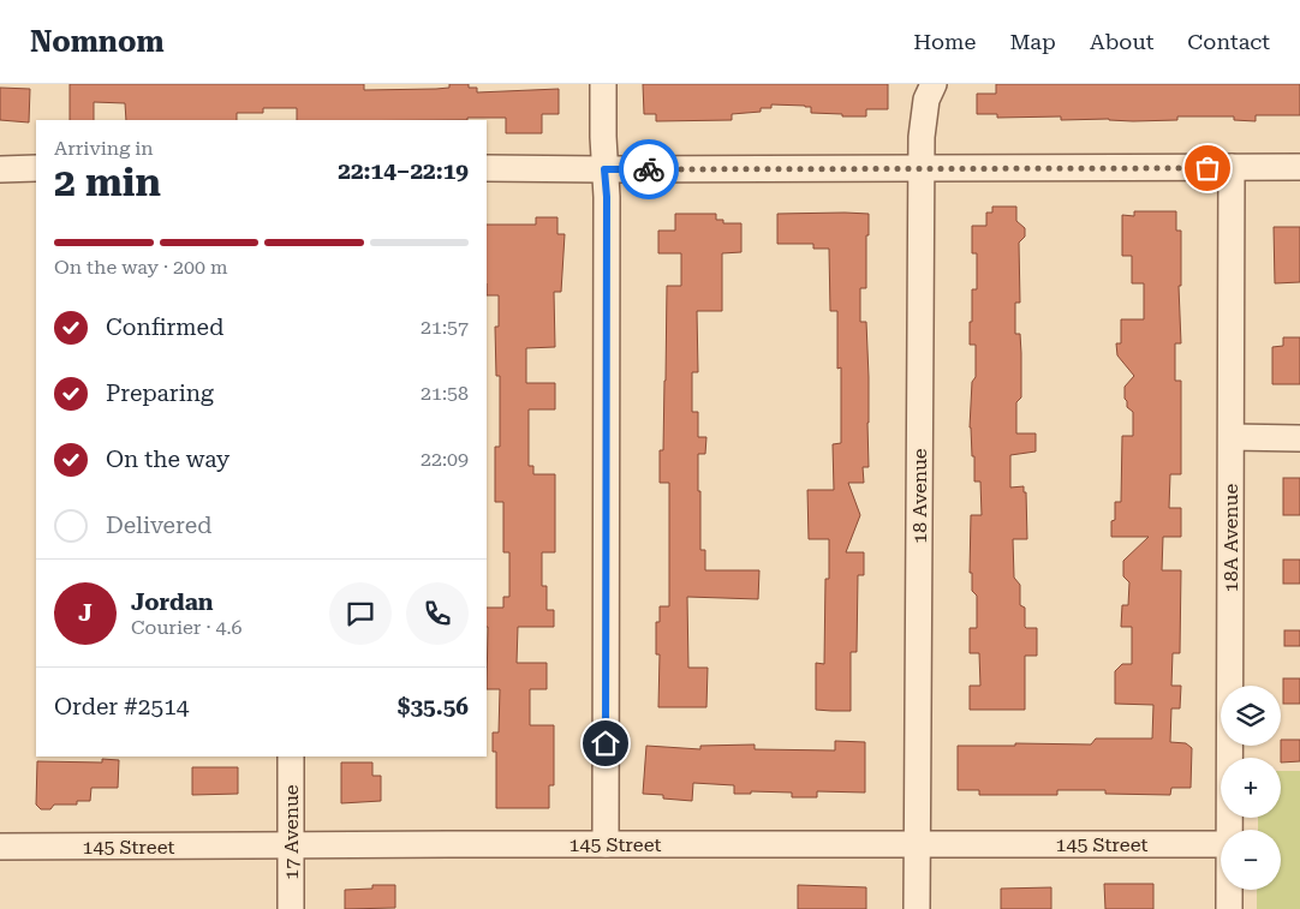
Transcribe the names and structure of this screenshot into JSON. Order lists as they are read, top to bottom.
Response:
{
  "streets": {
    "street": [
      "18 Avenue",
      "18A Avenue",
      "17 Avenue",
      "145 Street"
    ]
  },
  "crossings": [
    ["18 Avenue", "145 Street"],
    ["17 Avenue", "145 Street"]
  ],
  "page": {
    "header": "Nomnom",
    "nav": [
      "Home",
      "Map",
      "About",
      "Contact"
    ],
    "heading": ["2 min", "Arriving in", "22:14–22:19"],
    "panel": [
      "Jordan",
      "Courier · 4.6",
      "Order #2514",
      "$35.56"
    ],
    "bar": "On the way · 200 m",
    "list": [
      ["Confirmed", "21:57"],
      ["Preparing", "21:58"],
      ["On the way", "22:09"],
      "Delivered"
    ],
    "round": "J",
    "map_buttons": ["+", "−"]
  }
}
